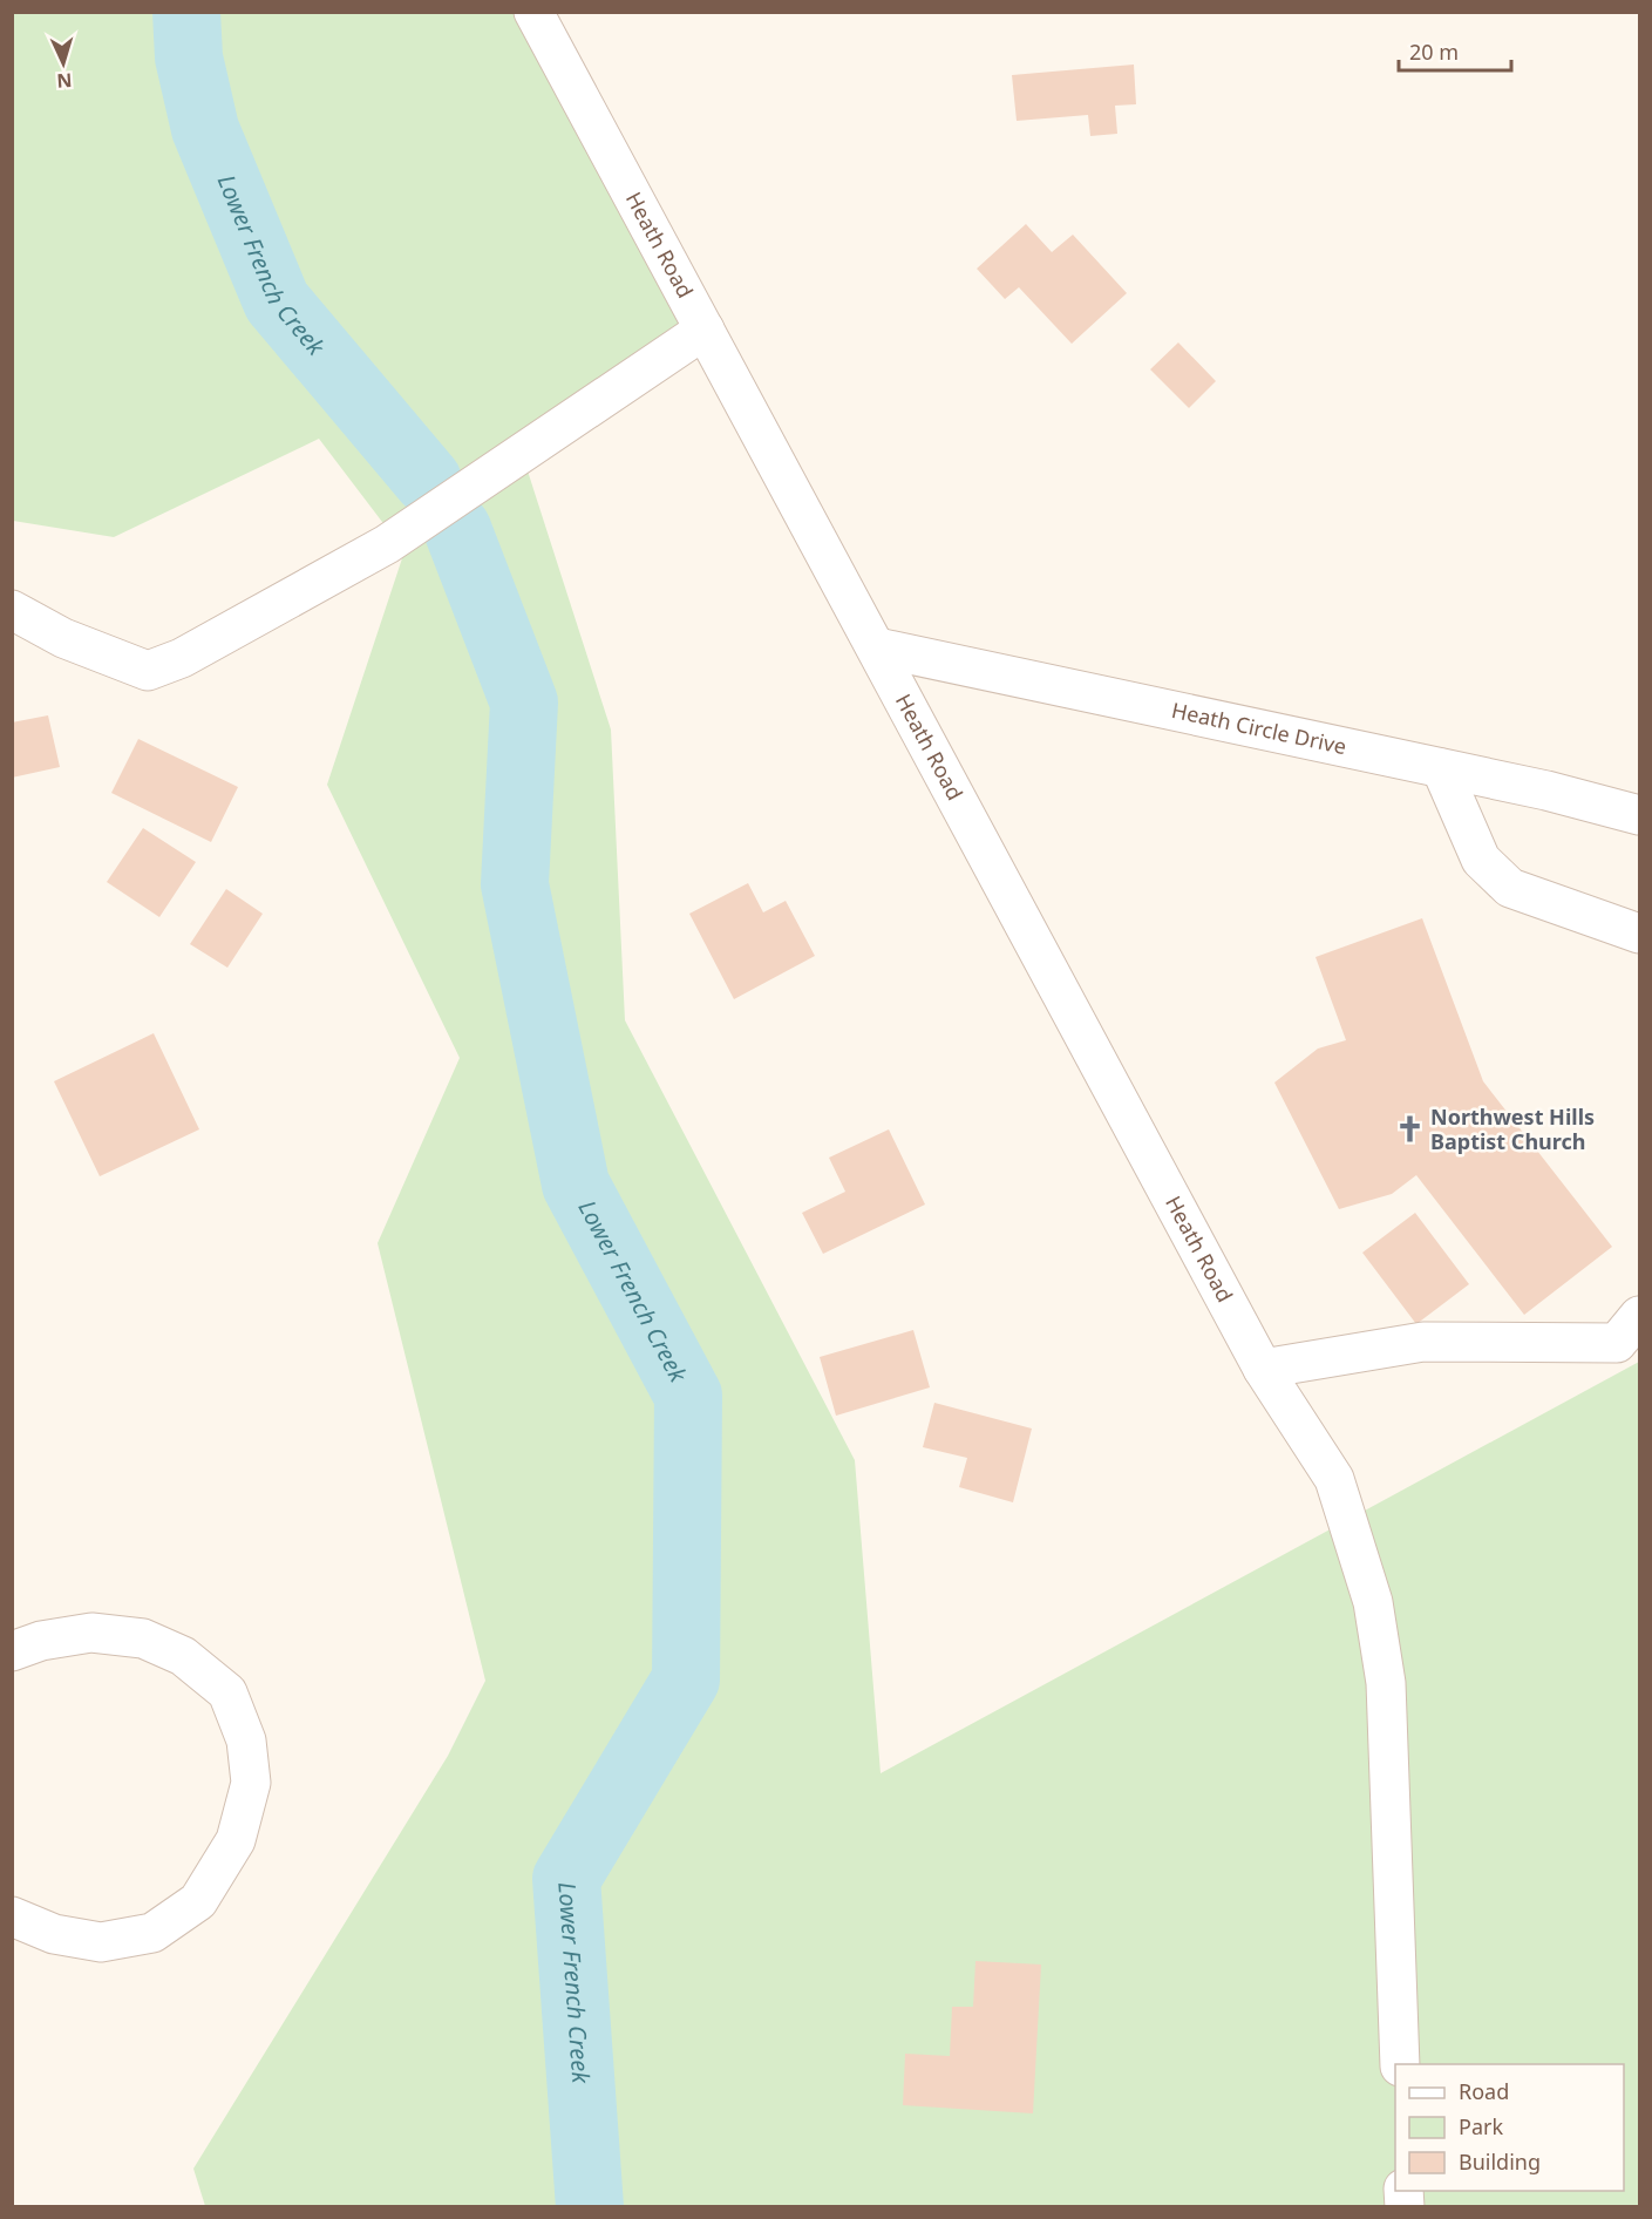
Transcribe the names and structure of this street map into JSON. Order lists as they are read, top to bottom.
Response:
{
  "streets": {
    "street": ["Heath Road", "Heath Circle Drive"]
  },
  "crossings": [
    ["Heath Road", "Heath Circle Drive"]
  ],
  "water": ["Lower French Creek"],
  "places": {
    "church": ["Northwest Hills Baptist Church"]
  },
  "legend": ["Road", "Park", "Building"],
  "scale_bar": "20 m",
  "north": "bottom"
}
